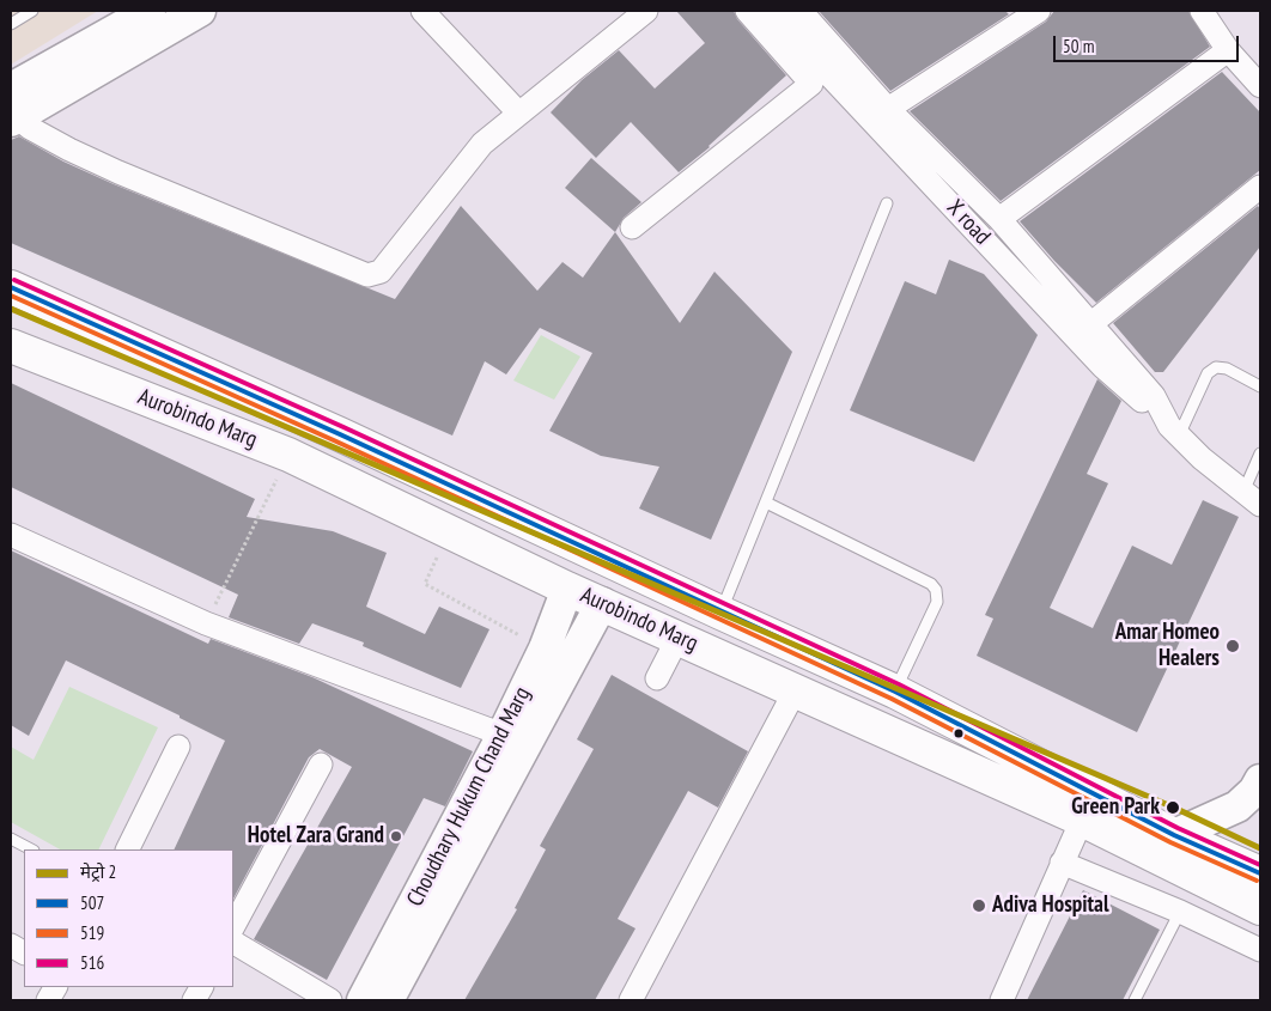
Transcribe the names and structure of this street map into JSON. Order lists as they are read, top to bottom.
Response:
{
  "streets": {
    "highway": ["Aurobindo Marg"],
    "street": ["X road", "Choudhary Hukum Chand Marg"]
  },
  "crossings": [
    ["Aurobindo Marg", "Choudhary Hukum Chand Marg"]
  ],
  "places": [
    "Amar Homeo Healers",
    "Green Park",
    "Hotel Zara Grand",
    "Adiva Hospital"
  ],
  "lines": [
    "transit line 516",
    "transit line 507",
    "transit line 519",
    "metro line 2"
  ],
  "legend": [
    "मेट्रो 2",
    "507",
    "519",
    "516"
  ],
  "scale_bar": "50 m"
}
